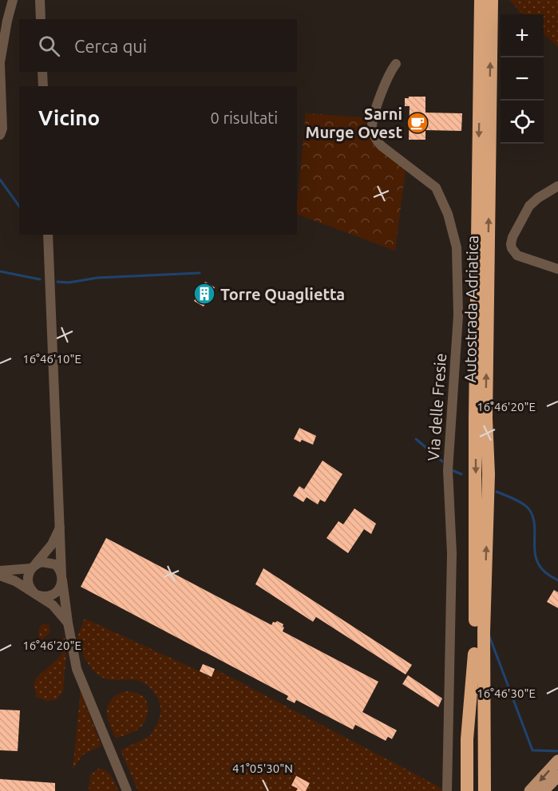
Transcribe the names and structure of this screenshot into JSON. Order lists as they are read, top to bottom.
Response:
{
  "streets": {
    "highway": ["Autostrada Adriatica"],
    "street": ["Via delle Fresie"]
  },
  "places": {
    "cafe": ["Sarni Murge Ovest"],
    "building": ["Torre Quaglietta"]
  },
  "page": {
    "map_buttons": ["+", "−"],
    "search": "Cerca qui",
    "heading": ["Vicino", "0 risultati"]
  },
  "coordinates": [
    "16°46'10\"E",
    "16°46'20\"E",
    "16°46'30\"E",
    "41°05'30\"N"
  ]
}
